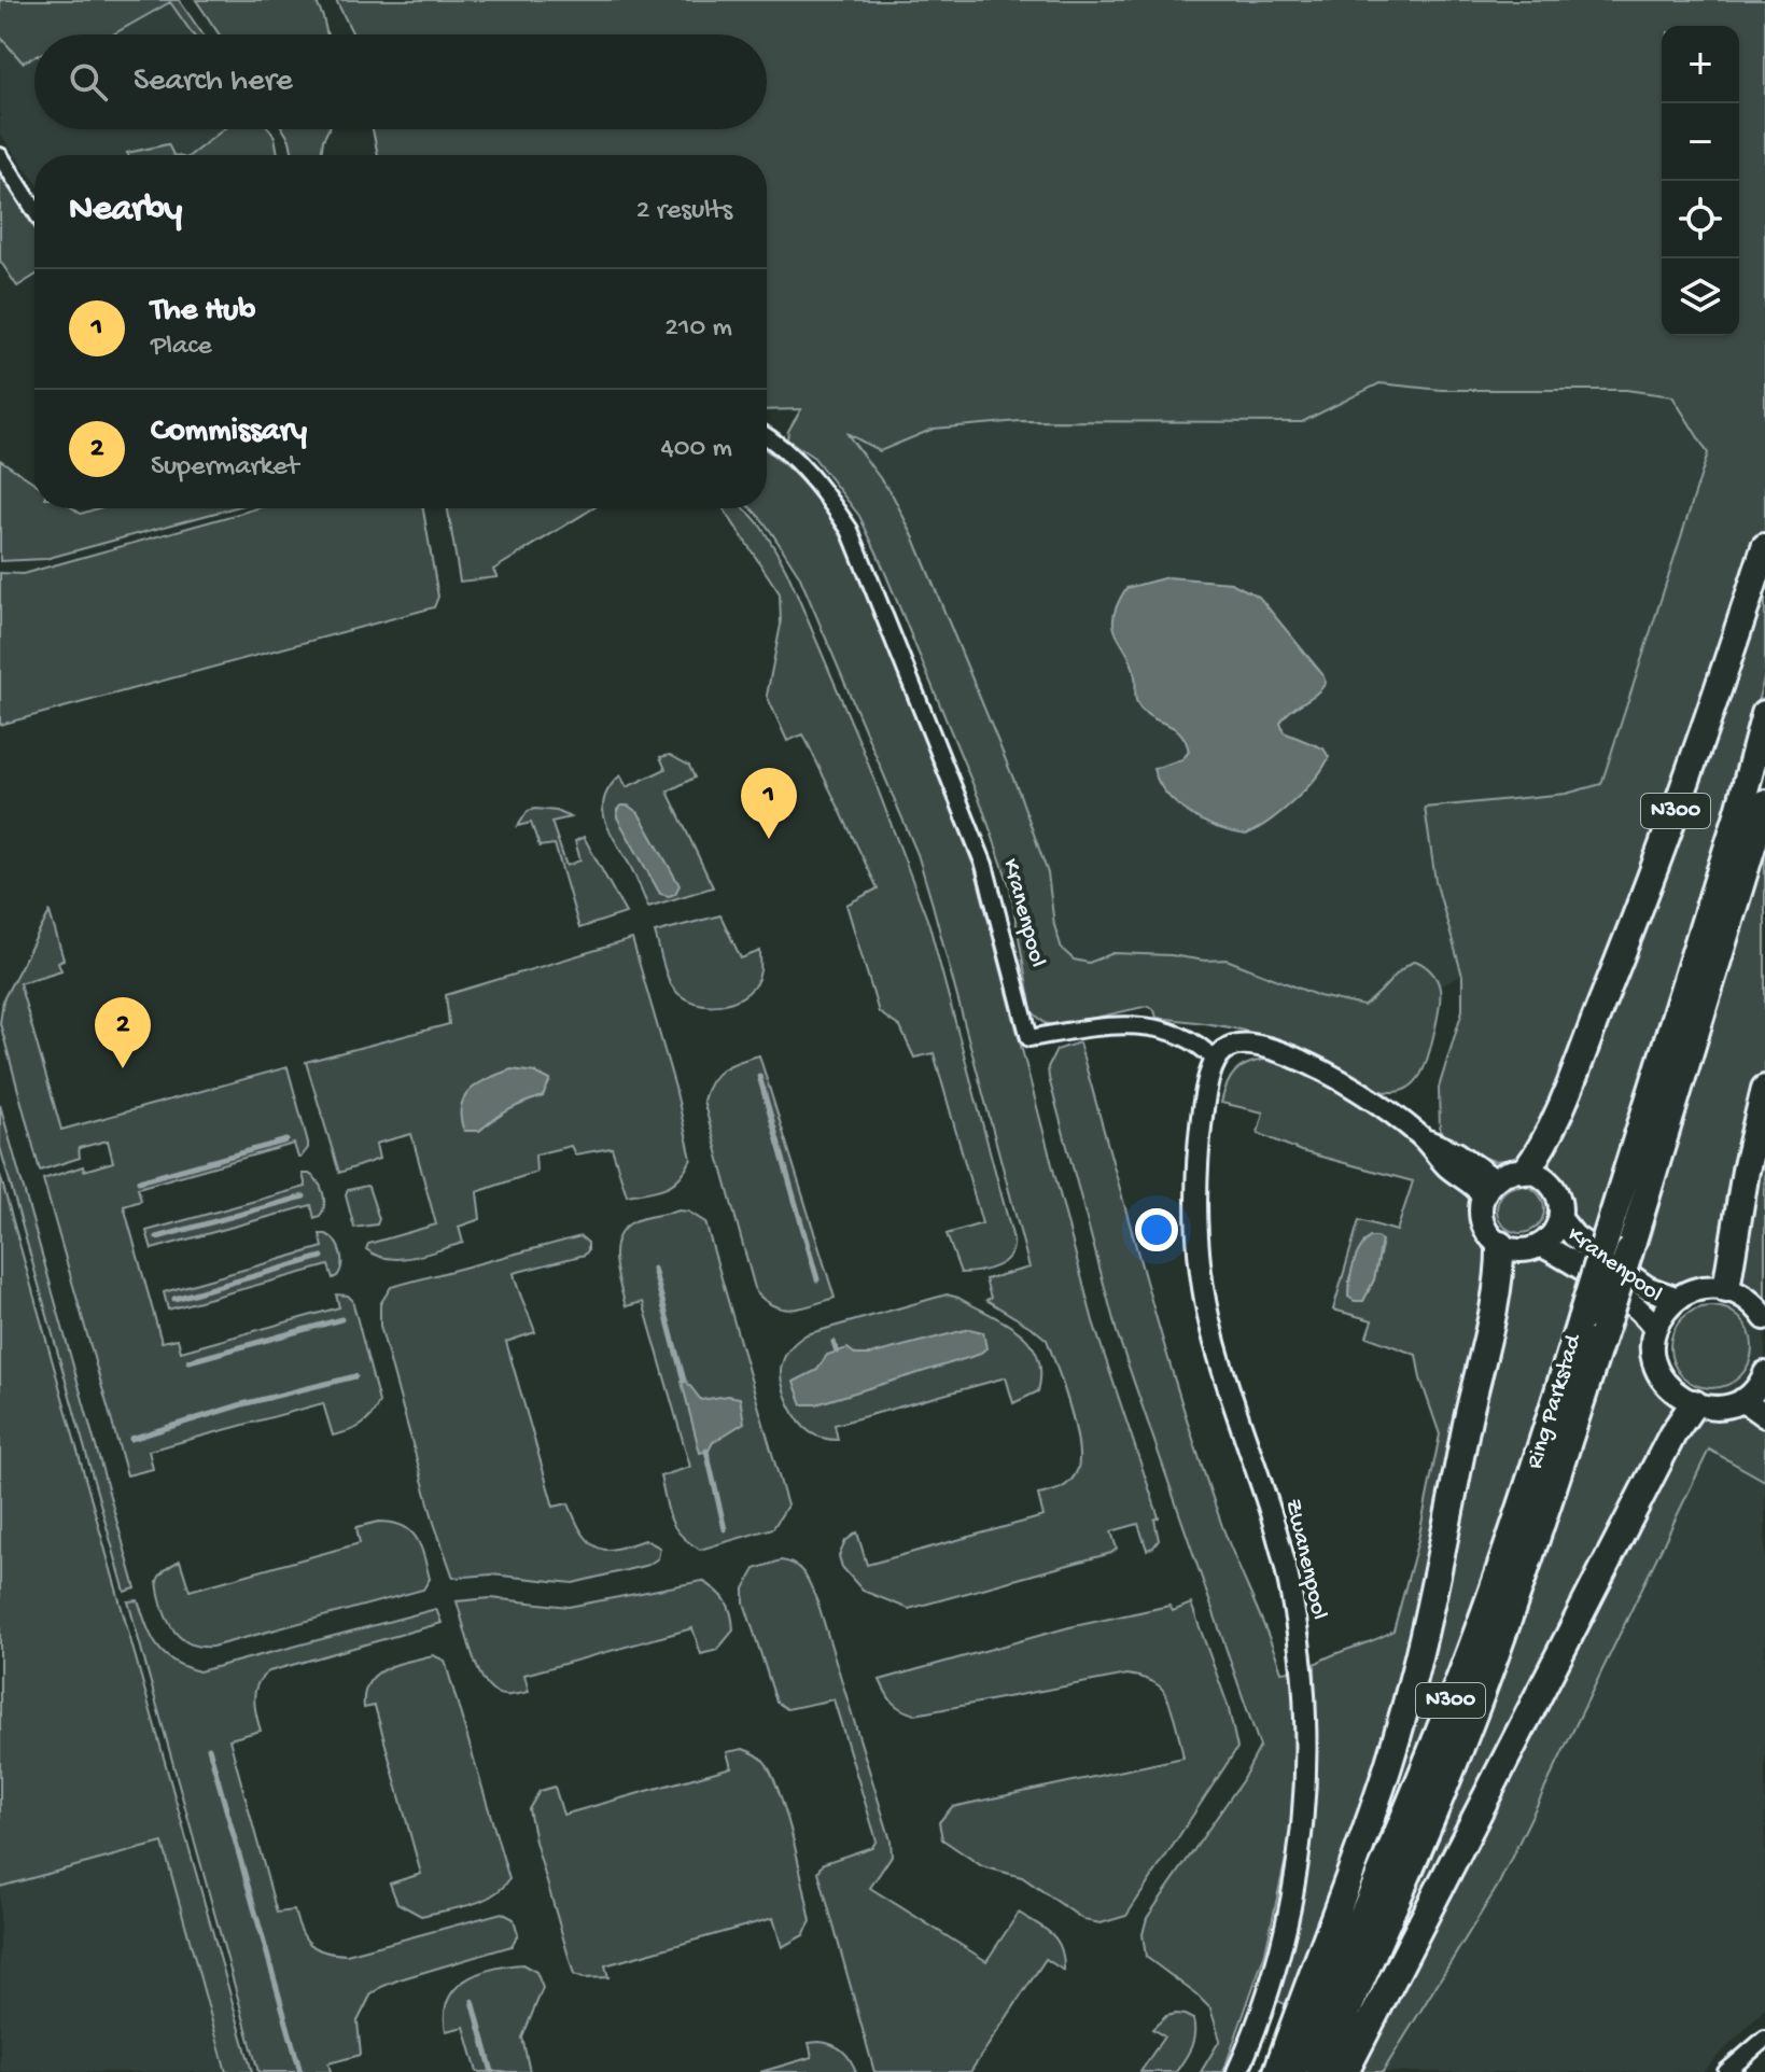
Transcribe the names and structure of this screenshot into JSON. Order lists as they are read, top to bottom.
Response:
{
  "streets": {
    "highway": ["N300", "Ring Parkstad"],
    "main road": ["Kranenpool"],
    "street": ["Zwanenpool"]
  },
  "crossings": [
    ["N300", "Kranenpool"],
    ["Kranenpool", "Zwanenpool"]
  ],
  "page": {
    "map_buttons": ["+", "−"],
    "search": "Search here",
    "heading": ["Nearby", "2 results"],
    "list": [
      {
        "mark": "1",
        "name": "The Hub",
        "note": "Place",
        "value": "210 m"
      },
      {
        "mark": "2",
        "name": "Commissary",
        "note": "Supermarket",
        "value": "400 m"
      }
    ],
    "pins": ["1", "2"]
  }
}
